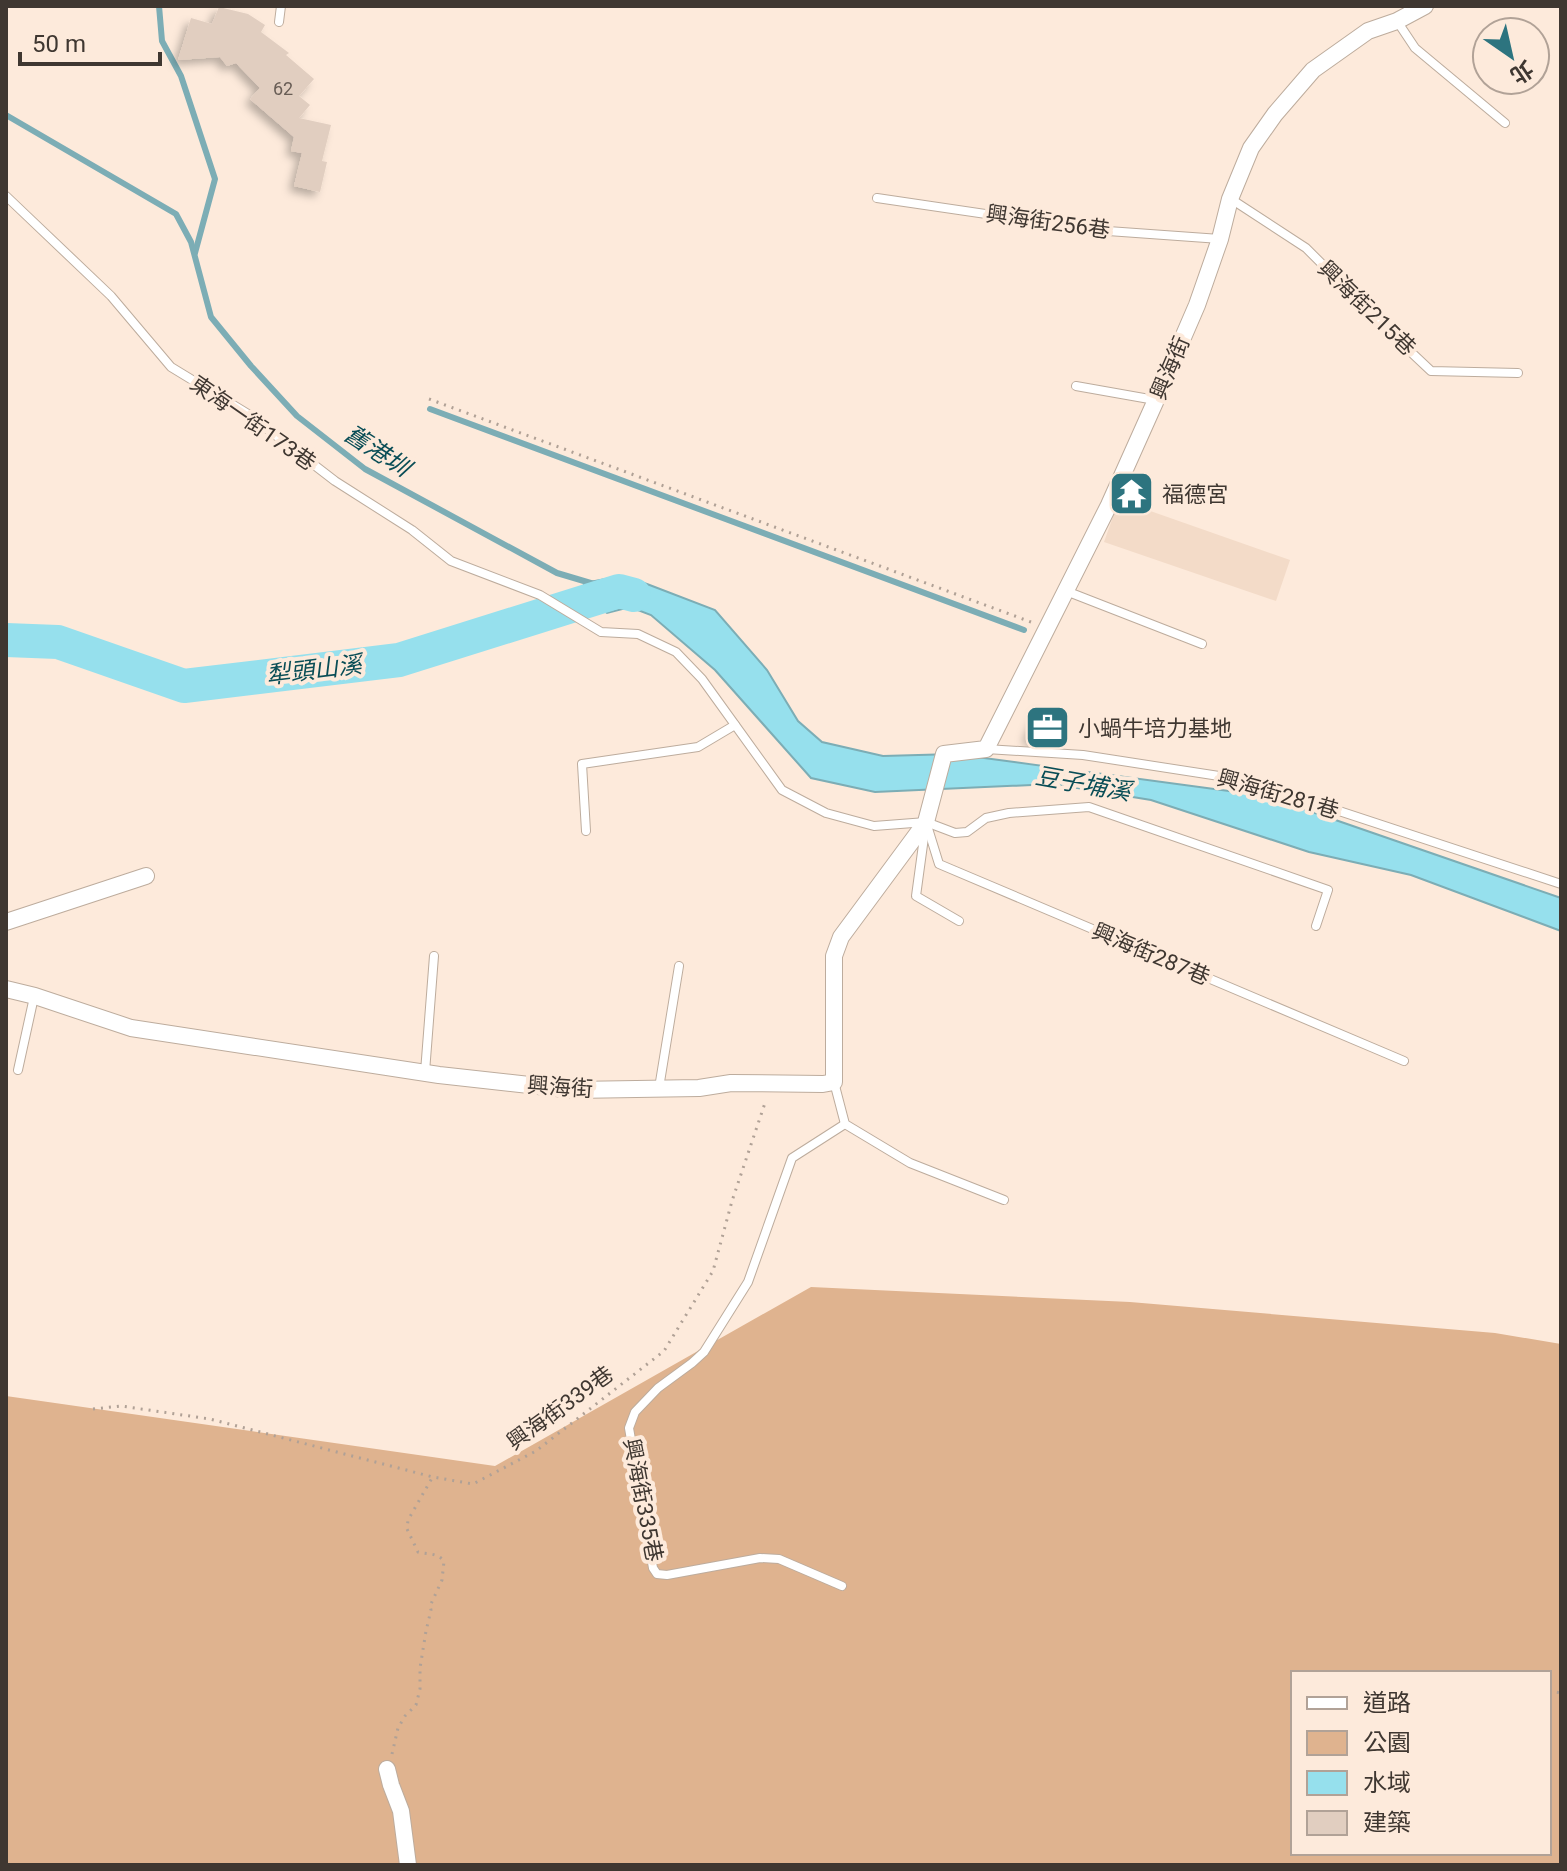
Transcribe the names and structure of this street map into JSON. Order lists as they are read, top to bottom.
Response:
{
  "streets": {
    "street": ["興海街"],
    "lane": [
      "興海街256巷",
      "興海街215巷",
      "東海一街173巷",
      "興海街281巷",
      "興海街287巷",
      "興海街335巷"
    ],
    "path": ["興海街339巷"]
  },
  "crossings": [
    ["興海街256巷", "興海街"],
    ["興海街215巷", "興海街"],
    ["興海街", "興海街281巷"],
    ["興海街", "興海街339巷"]
  ],
  "water": ["舊港圳", "犁頭山溪", "豆子埔溪"],
  "places": {
    "temple": ["福德宮"],
    "office": ["小蝸牛培力基地"]
  },
  "house_numbers": ["62"],
  "legend": [
    "道路",
    "公園",
    "水域",
    "建築"
  ],
  "scale_bar": "50 m",
  "north": "bottom right"
}
